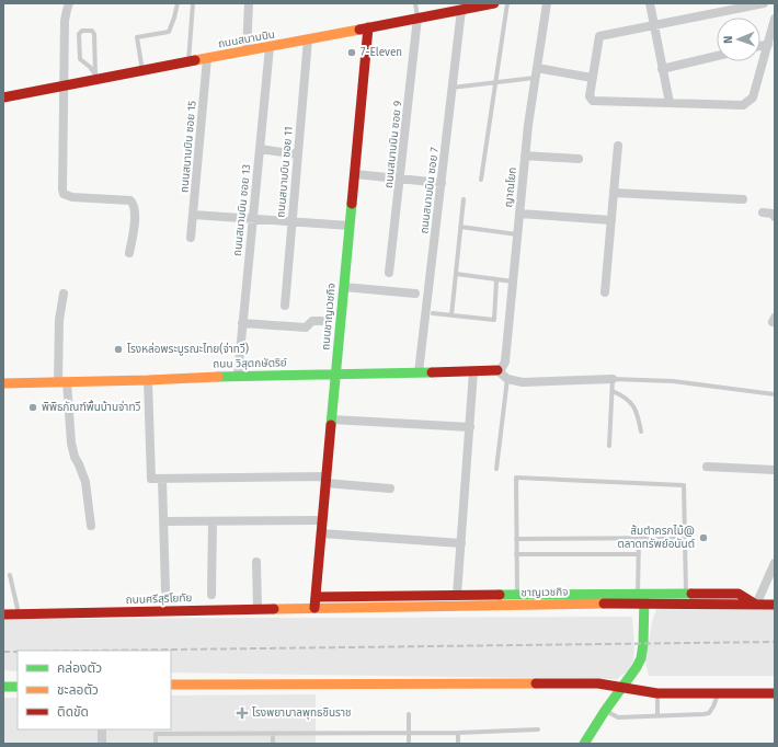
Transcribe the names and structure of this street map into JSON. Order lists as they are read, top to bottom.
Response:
{
  "streets": {
    "street": [
      "ถนนสนามบิน",
      "ถนนสนามบิน ซอย 9",
      "ถนนสนามบิน ซอย 15",
      "ถนนสนามบิน ซอย 11",
      "ญาณโยก",
      "ถนนสนามบิน ซอย 7",
      "ถนนสนามบิน ซอย 13",
      "ถนนชาญเวชกิจ",
      "ถนน วิสุตกษัตริย์",
      "ชาญเวชกิจ",
      "ถนนศรีสุริโยทัย"
    ]
  },
  "crossings": [
    ["ถนนสนามบิน", "ถนนสนามบิน ซอย 9"],
    ["ถนนสนามบิน", "ถนนสนามบิน ซอย 15"],
    ["ถนนสนามบิน", "ถนนสนามบิน ซอย 11"],
    ["ถนนสนามบิน", "ถนนสนามบิน ซอย 7"],
    ["ถนนสนามบิน", "ถนนสนามบิน ซอย 13"],
    ["ถนนสนามบิน", "ถนนชาญเวชกิจ"],
    ["ญาณโยก", "ถนน วิสุตกษัตริย์"],
    ["ถนนสนามบิน ซอย 7", "ถนน วิสุตกษัตริย์"],
    ["ถนนสนามบิน ซอย 13", "ถนน วิสุตกษัตริย์"],
    ["ถนนชาญเวชกิจ", "ถนน วิสุตกษัตริย์"],
    ["ถนนชาญเวชกิจ", "ชาญเวชกิจ"],
    ["ถนนชาญเวชกิจ", "ถนนศรีสุริโยทัย"],
    ["ชาญเวชกิจ", "ถนนศรีสุริโยทัย"]
  ],
  "places": {
    "other": [
      "7-Eleven",
      "โรงหล่อพระบูรณะไทย(จ่าทวี)",
      "พิพิธภัณฑ์พื้นบ้านจ่าทวี",
      "ส้มตำครกไม้@ ตลาดทรัพย์อนันต์"
    ],
    "health": ["โรงพยาบาลพุทธชินราช"]
  },
  "legend": ["คล่องตัว", "ชะลอตัว", "ติดขัด"],
  "north": "left"
}
